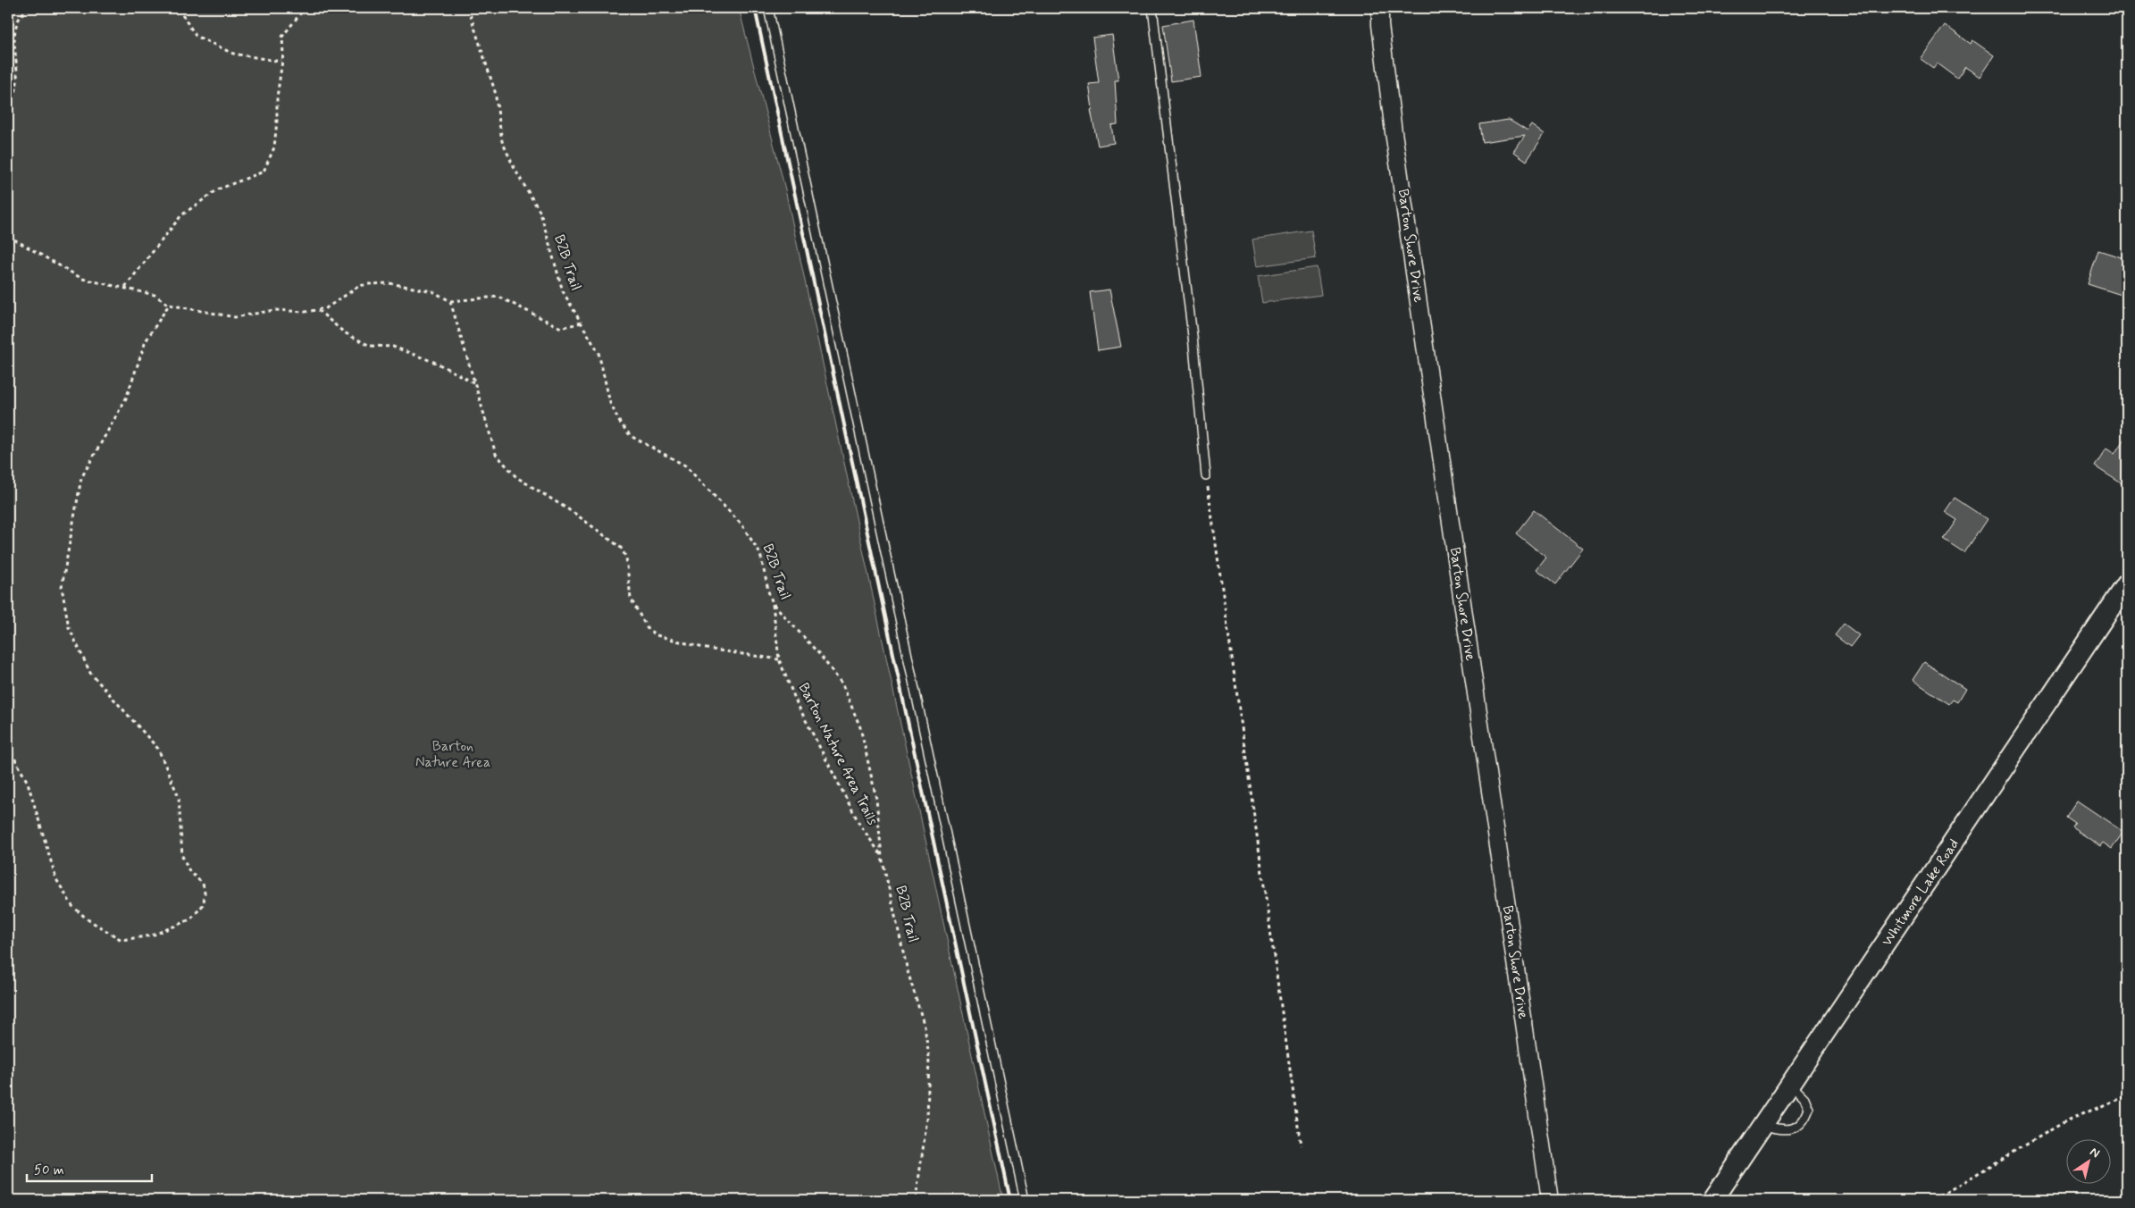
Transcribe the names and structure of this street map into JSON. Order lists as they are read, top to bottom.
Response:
{
  "streets": {
    "street": ["Barton Shore Drive", "Whitmore Lake Road"],
    "path": ["B2B Trail", "Barton Nature Area Trails"]
  },
  "crossings": [
    ["B2B Trail", "Barton Nature Area Trails"]
  ],
  "parks": ["Barton Nature Area"],
  "scale_bar": "50 m",
  "north": "top right"
}
